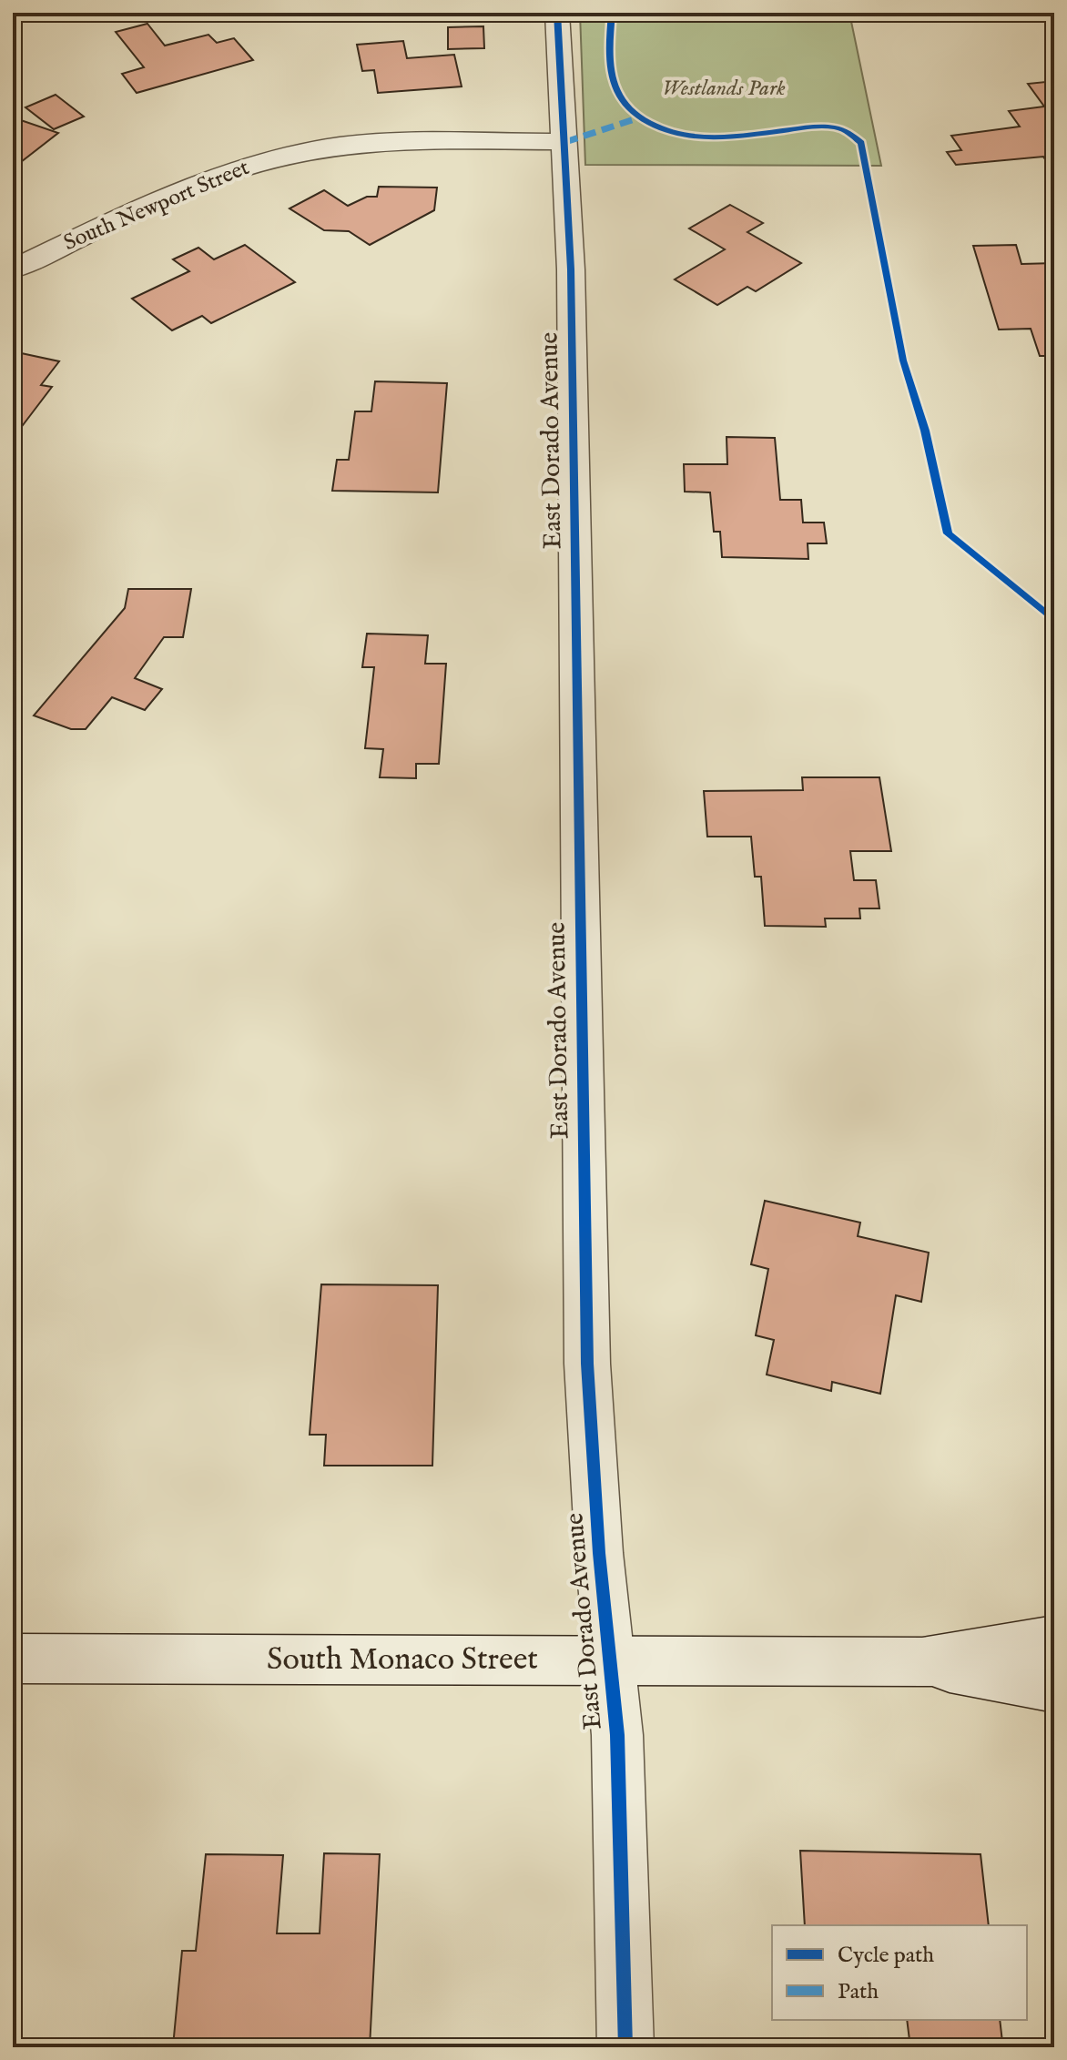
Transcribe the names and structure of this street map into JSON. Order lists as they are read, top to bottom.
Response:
{
  "streets": {
    "street": ["South Newport Street", "East Dorado Avenue", "South Monaco Street"]
  },
  "crossings": [
    ["South Newport Street", "East Dorado Avenue"],
    ["East Dorado Avenue", "South Monaco Street"]
  ],
  "parks": ["Westlands Park"],
  "legend": ["Cycle path", "Path"]
}
